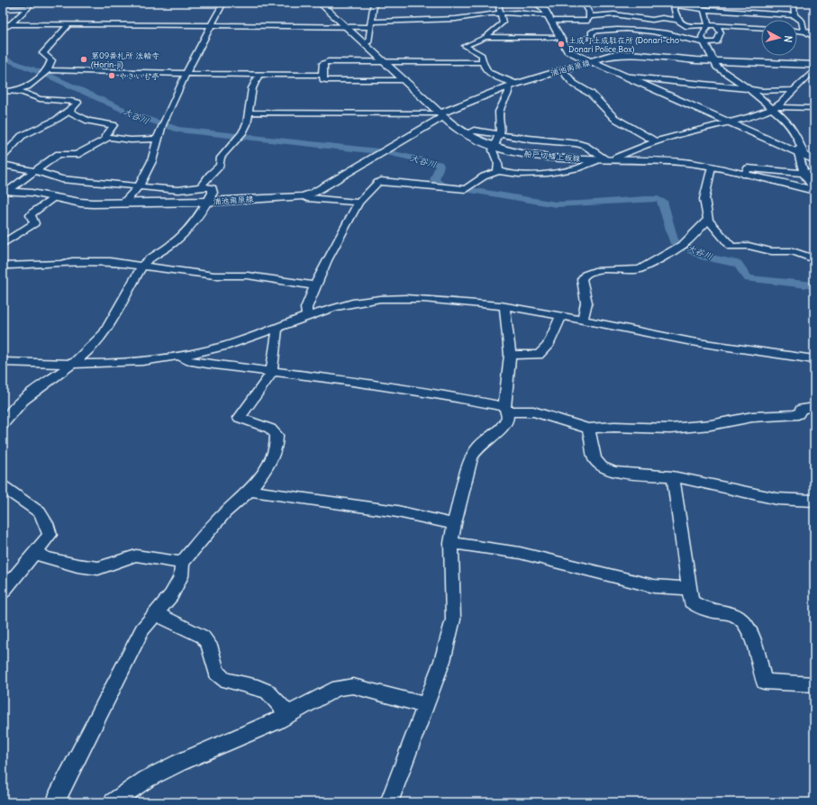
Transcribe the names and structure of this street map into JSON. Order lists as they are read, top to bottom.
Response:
{
  "streets": {
    "main road": ["浦池南原線", "船戸切幡上板線"]
  },
  "crossings": [
    ["浦池南原線", "船戸切幡上板線"]
  ],
  "water": ["大谷川"],
  "places": ["土成町土成駐在所 (Donari-cho Donari Police Box)", "第09番札所 法輪寺 (Horin-ji)", "やきいも亭"],
  "north": "right"
}
